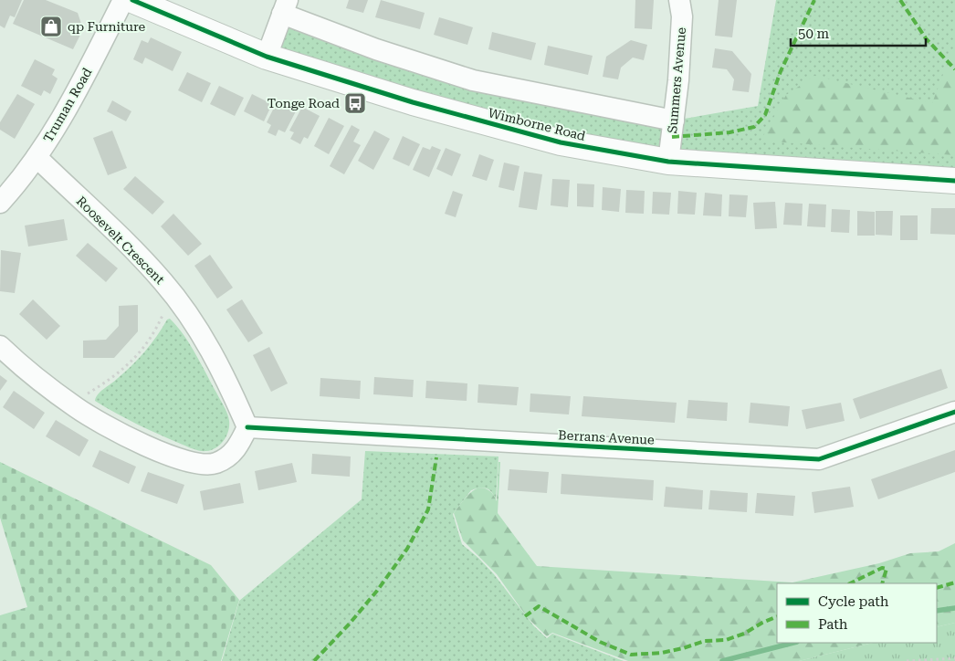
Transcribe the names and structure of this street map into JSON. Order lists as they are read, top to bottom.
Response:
{
  "streets": {
    "main road": ["Wimborne Road"],
    "street": [
      "Summers Avenue",
      "Truman Road",
      "Roosevelt Crescent",
      "Berrans Avenue"
    ]
  },
  "crossings": [
    ["Summers Avenue", "Wimborne Road"],
    ["Truman Road", "Roosevelt Crescent"],
    ["Roosevelt Crescent", "Berrans Avenue"]
  ],
  "places": {
    "shop": ["qp Furniture"],
    "bus stop": ["Tonge Road"]
  },
  "legend": ["Cycle path", "Path"],
  "scale_bar": "50 m"
}
